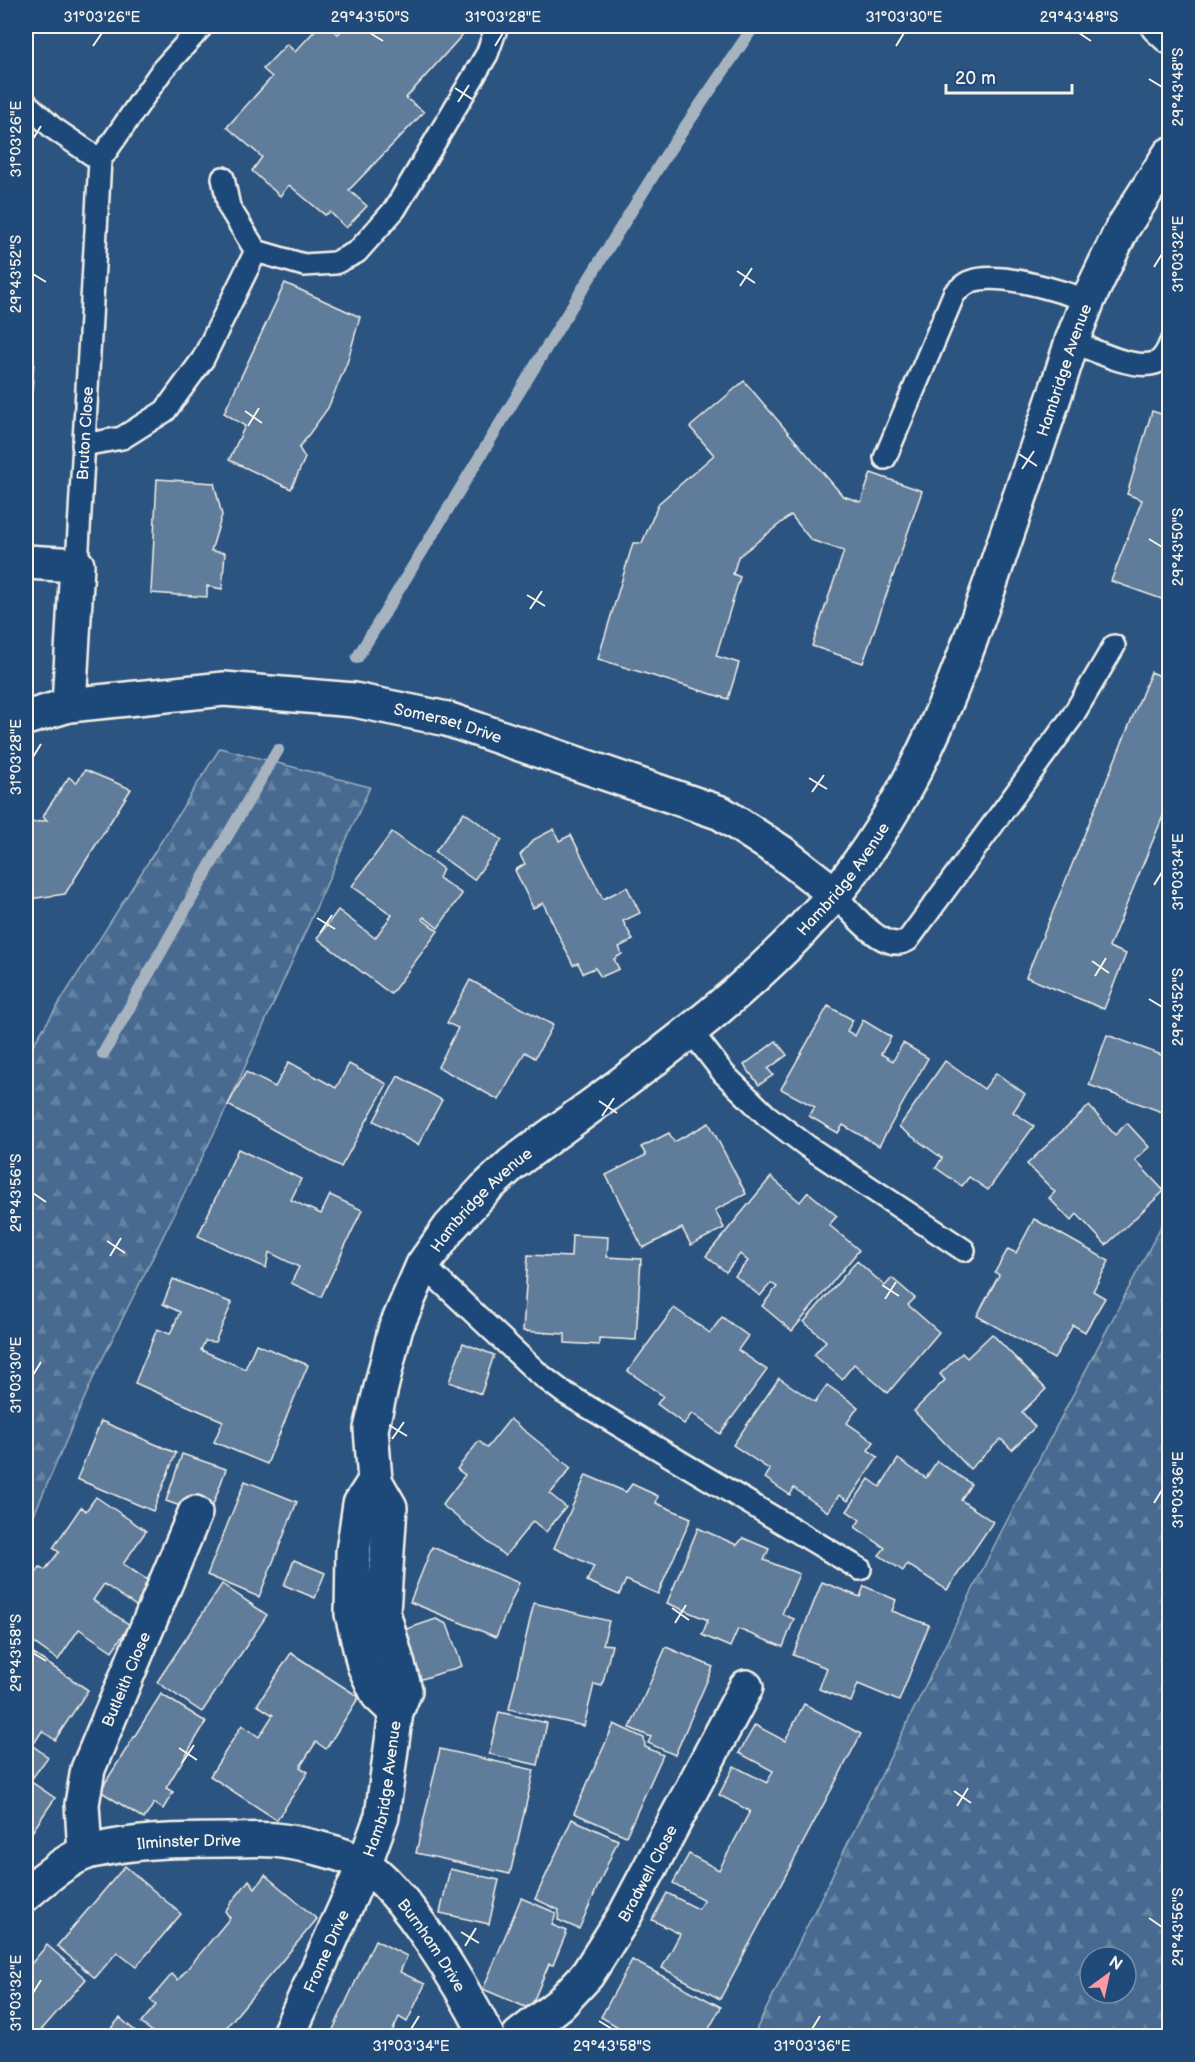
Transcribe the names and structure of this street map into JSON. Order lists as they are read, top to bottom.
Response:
{
  "streets": {
    "street": [
      "Hambridge Avenue",
      "Bruton Close",
      "Somerset Drive",
      "Butleith Close",
      "Ilminster Drive",
      "Bradwell Close",
      "Burnham Drive",
      "Frome Drive"
    ]
  },
  "crossings": [
    ["Hambridge Avenue", "Somerset Drive"],
    ["Hambridge Avenue", "Ilminster Drive"],
    ["Hambridge Avenue", "Burnham Drive"],
    ["Hambridge Avenue", "Frome Drive"],
    ["Bruton Close", "Somerset Drive"],
    ["Butleith Close", "Ilminster Drive"],
    ["Ilminster Drive", "Burnham Drive"],
    ["Ilminster Drive", "Frome Drive"],
    ["Burnham Drive", "Frome Drive"]
  ],
  "scale_bar": "20 m",
  "north": "top right",
  "coordinates": [
    "31°03'26\"E",
    "29°43'50\"S",
    "31°03'28\"E",
    "31°03'30\"E",
    "29°43'48\"S",
    "31°03'32\"E",
    "29°43'52\"S",
    "31°03'34\"E",
    "29°43'56\"S",
    "31°03'36\"E",
    "29°43'58\"S"
  ]
}
